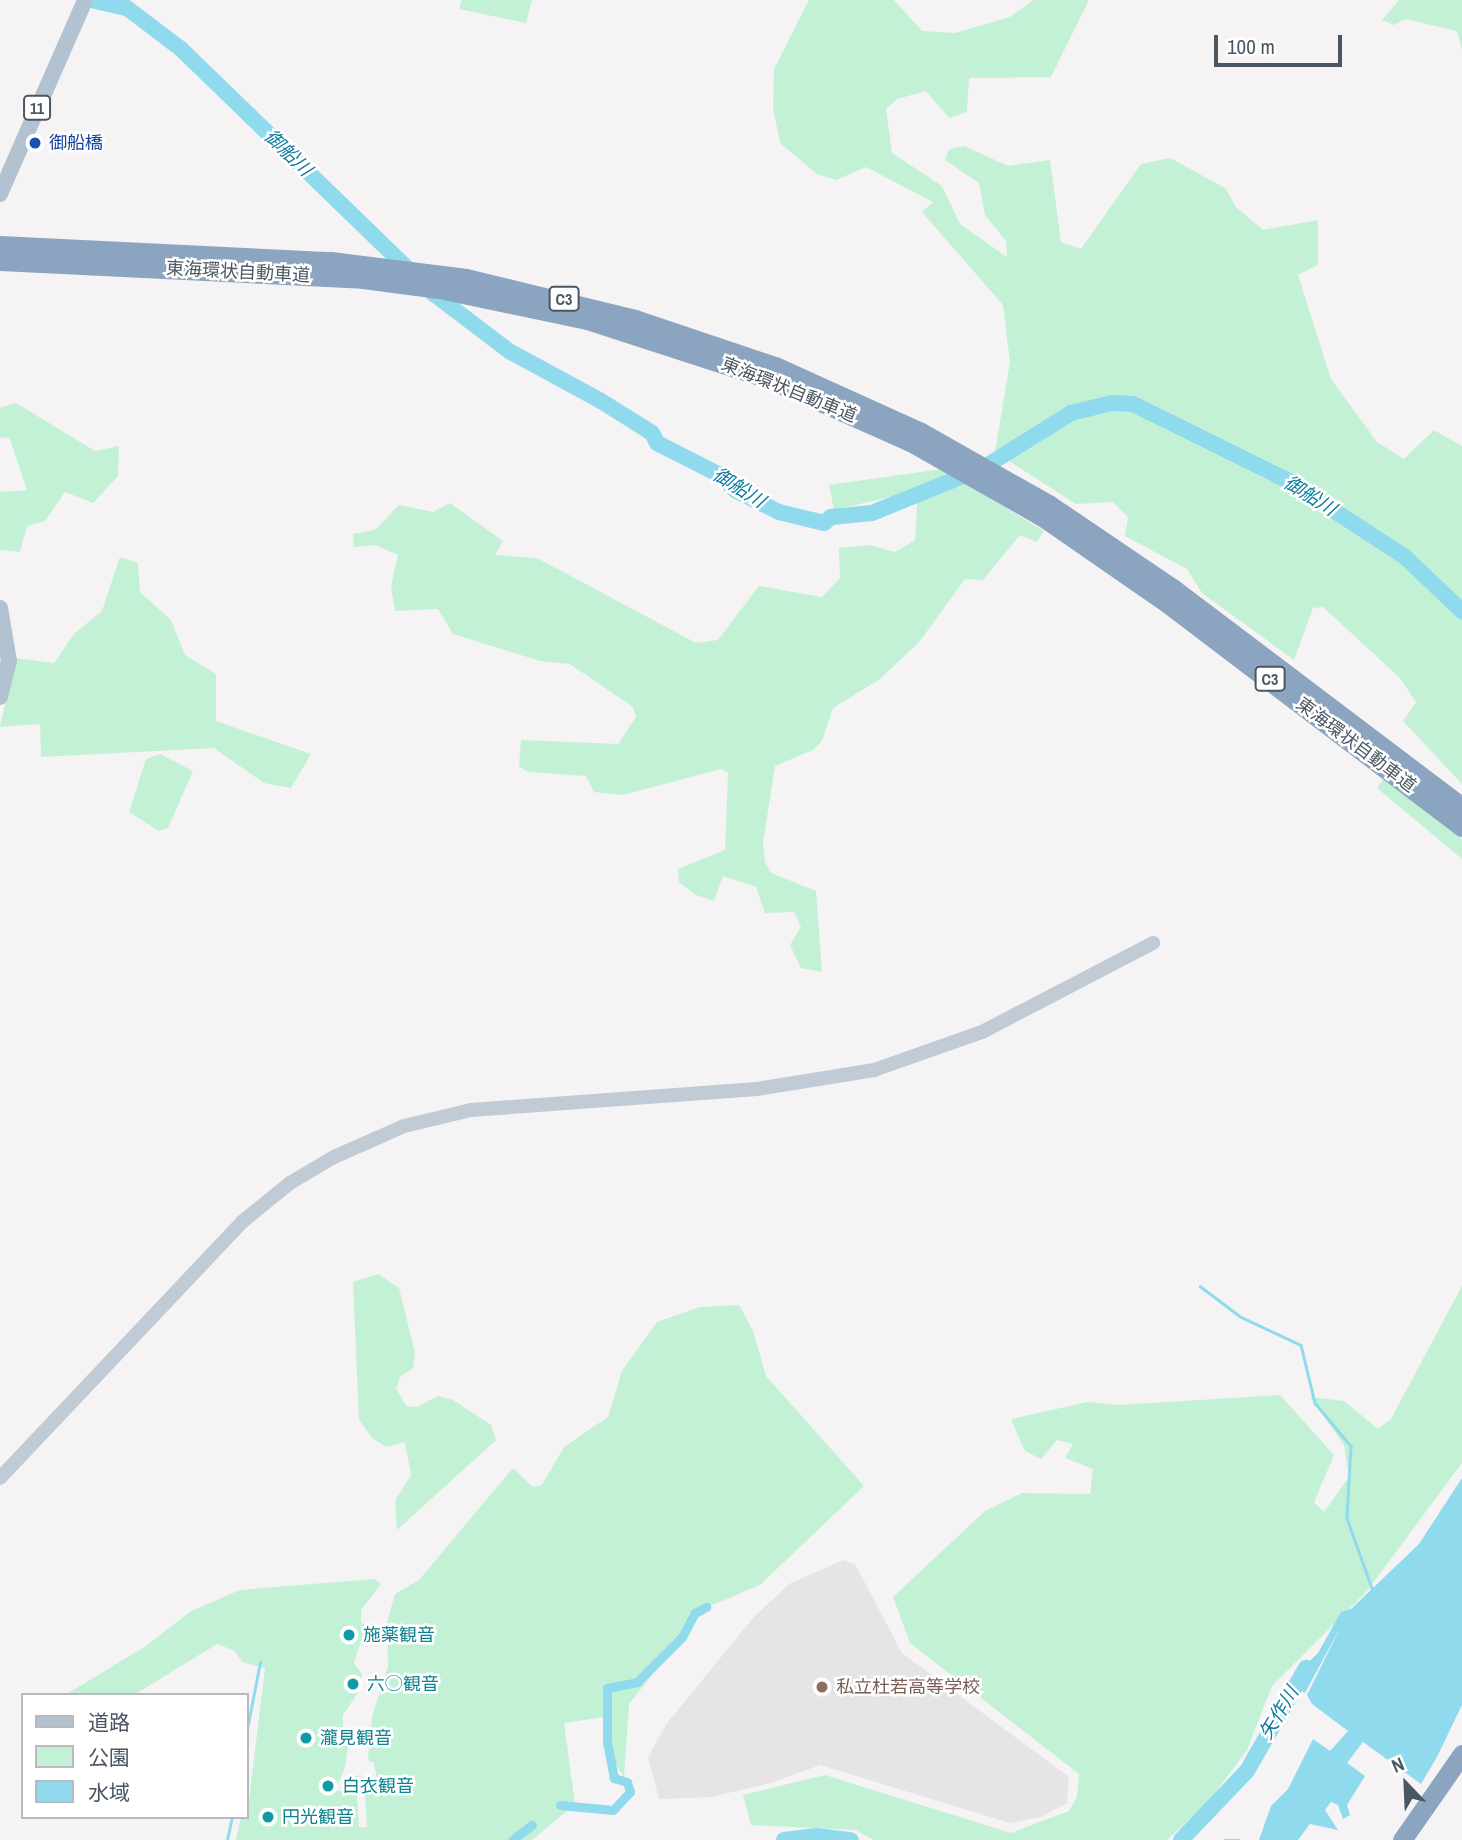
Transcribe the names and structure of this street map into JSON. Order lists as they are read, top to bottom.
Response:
{
  "streets": {
    "highway": ["東海環状自動車道", "C3"],
    "main road": ["11"]
  },
  "water": ["御船川", "矢作川"],
  "places": [
    "御船橋",
    "施薬観音",
    "六◯観音",
    "私立杜若高等学校",
    "瀧見観音",
    "白衣観音",
    "円光観音"
  ],
  "legend": ["道路", "公園", "水域"],
  "scale_bar": "100 m",
  "north": "top left"
}
